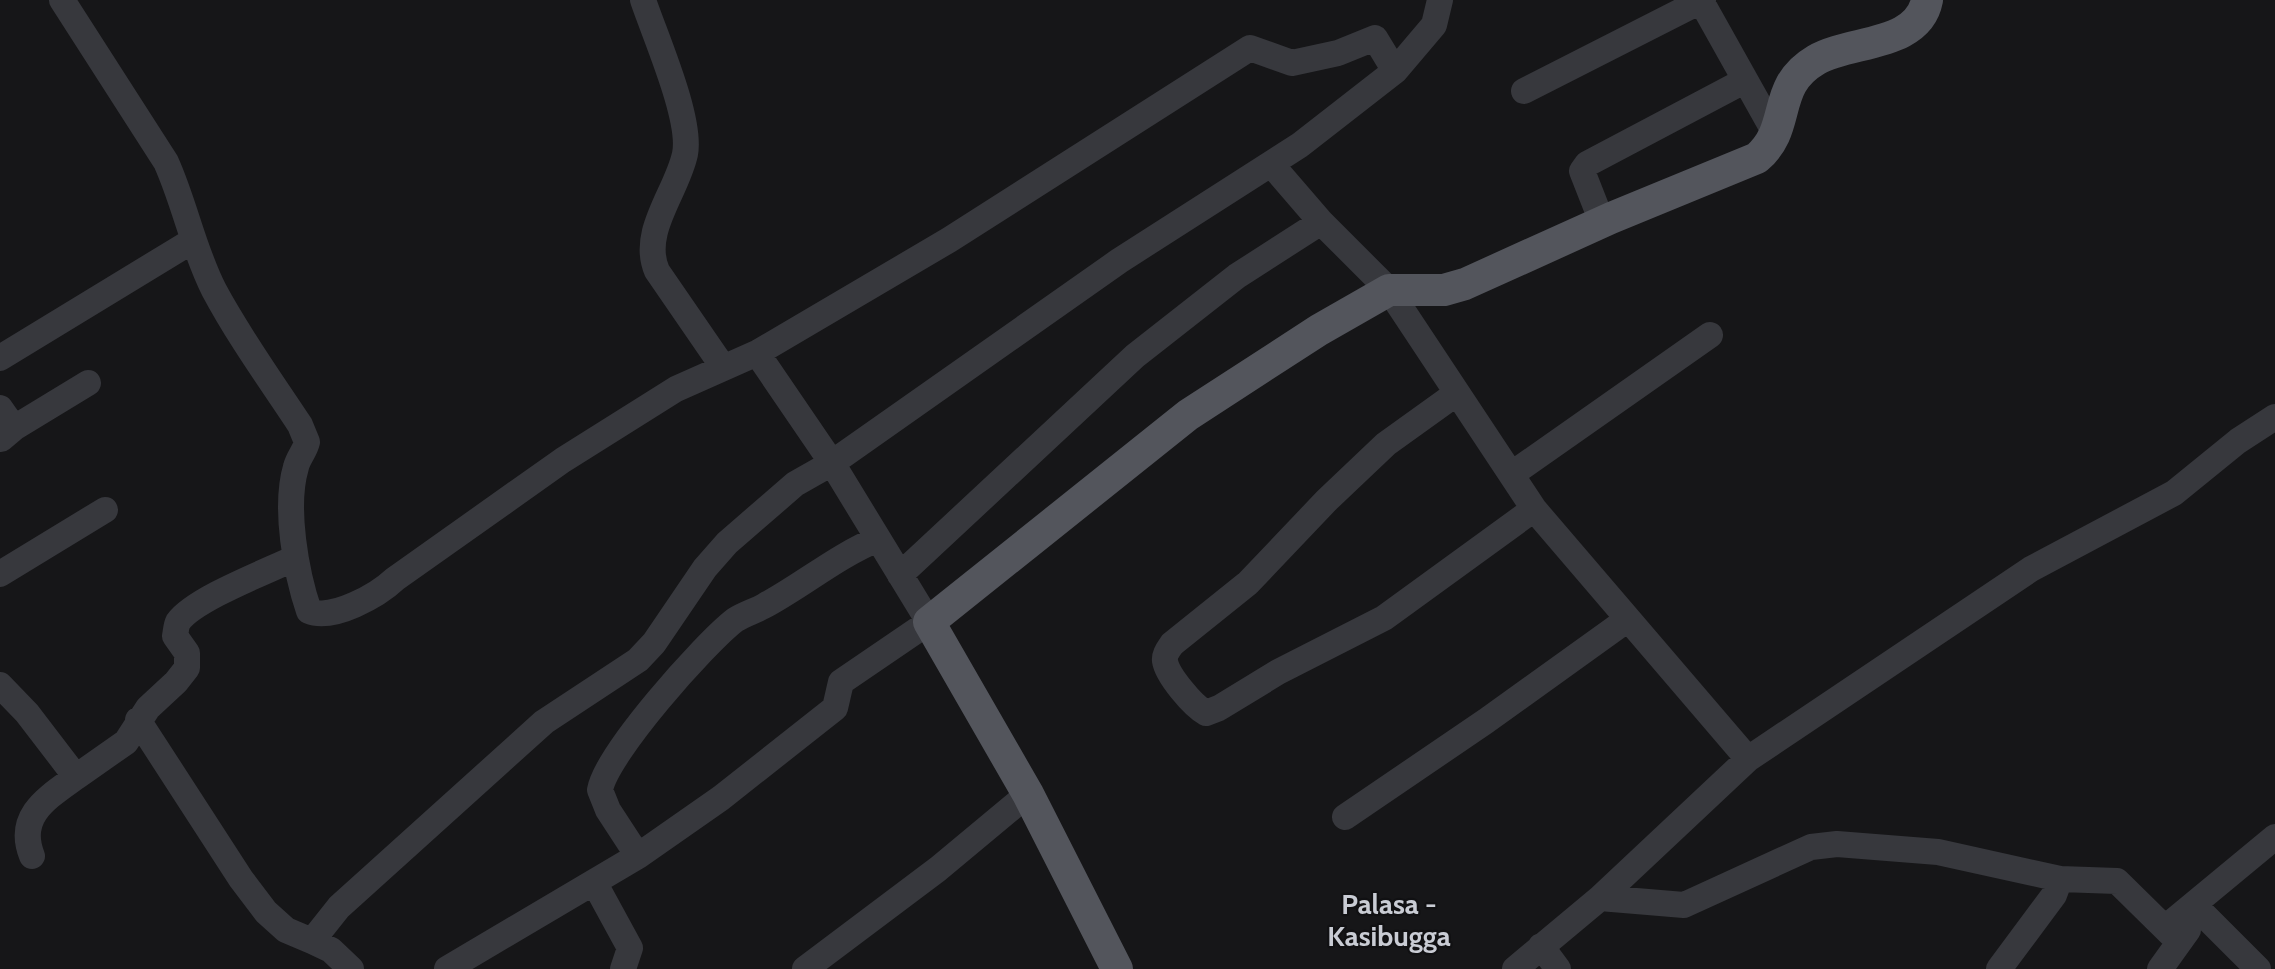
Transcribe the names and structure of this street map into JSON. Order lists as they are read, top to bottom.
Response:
{
  "districts": ["Palasa - Kasibugga"]
}
